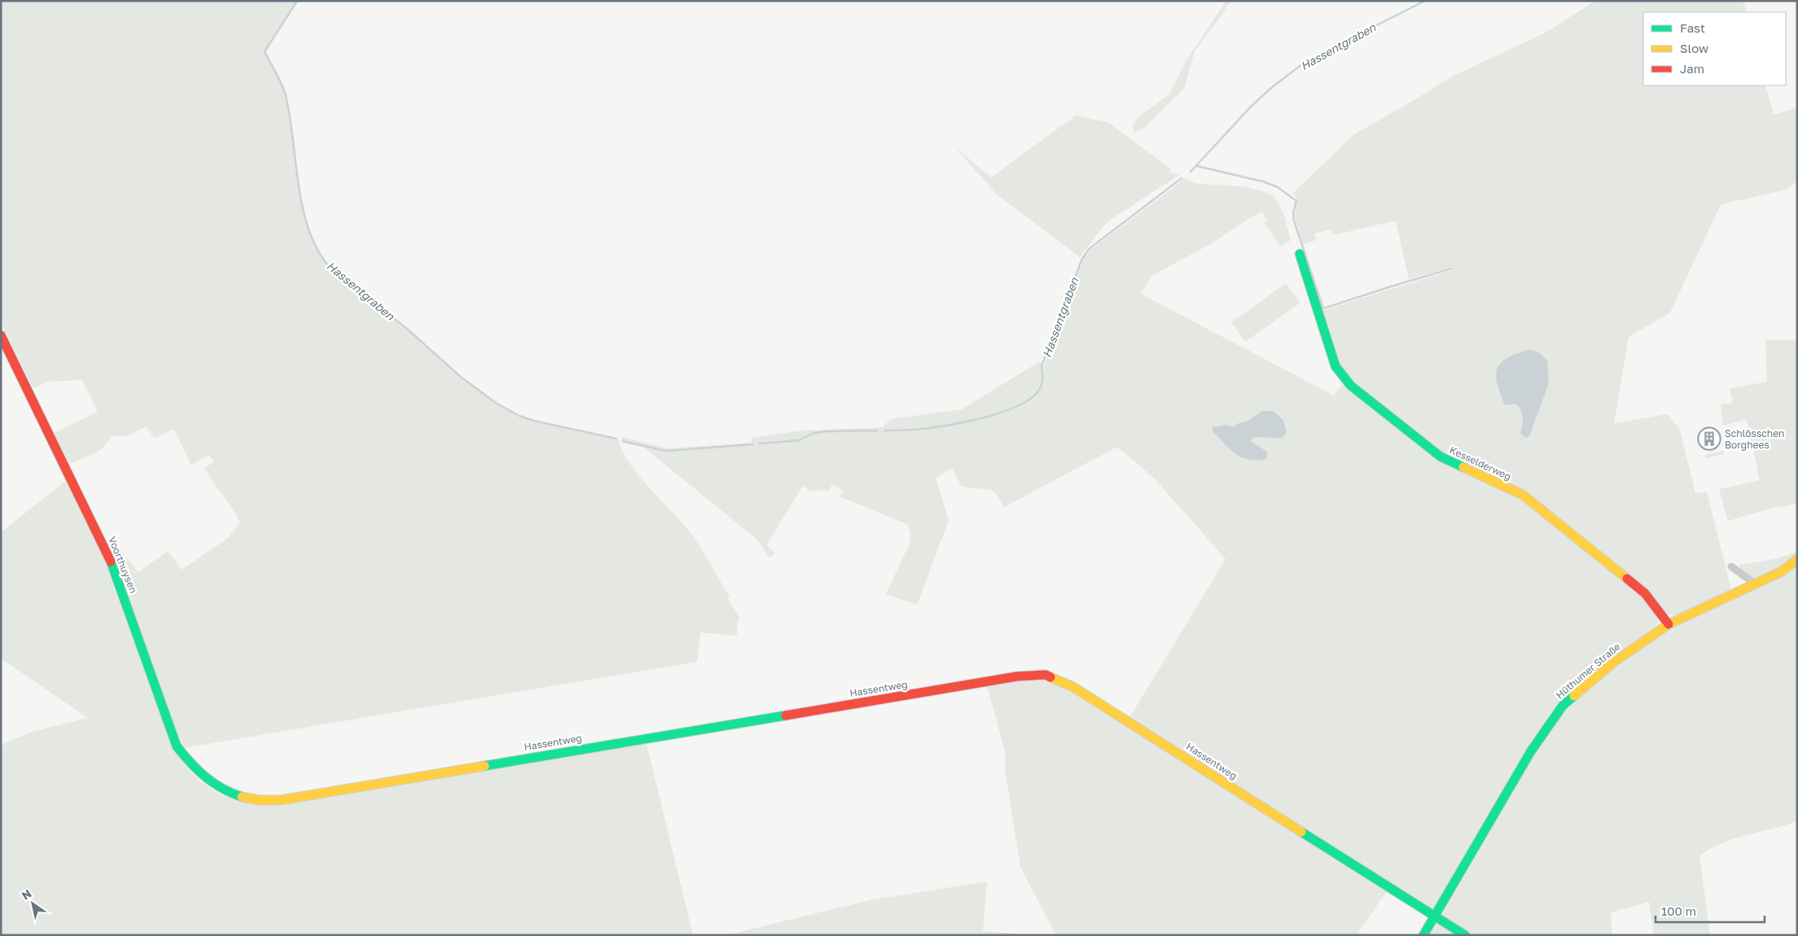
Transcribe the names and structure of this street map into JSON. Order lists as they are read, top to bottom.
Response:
{
  "streets": {
    "street": [
      "Kesselderweg",
      "Voorthuysen",
      "Hüthumer Straße",
      "Hassentweg"
    ]
  },
  "crossings": [
    ["Kesselderweg", "Hüthumer Straße"],
    ["Voorthuysen", "Hassentweg"],
    ["Hüthumer Straße", "Hassentweg"]
  ],
  "water": ["Hassentgraben"],
  "places": {
    "building": ["Schlösschen Borghees"]
  },
  "legend": ["Fast", "Slow", "Jam"],
  "scale_bar": "100 m",
  "north": "top left"
}
